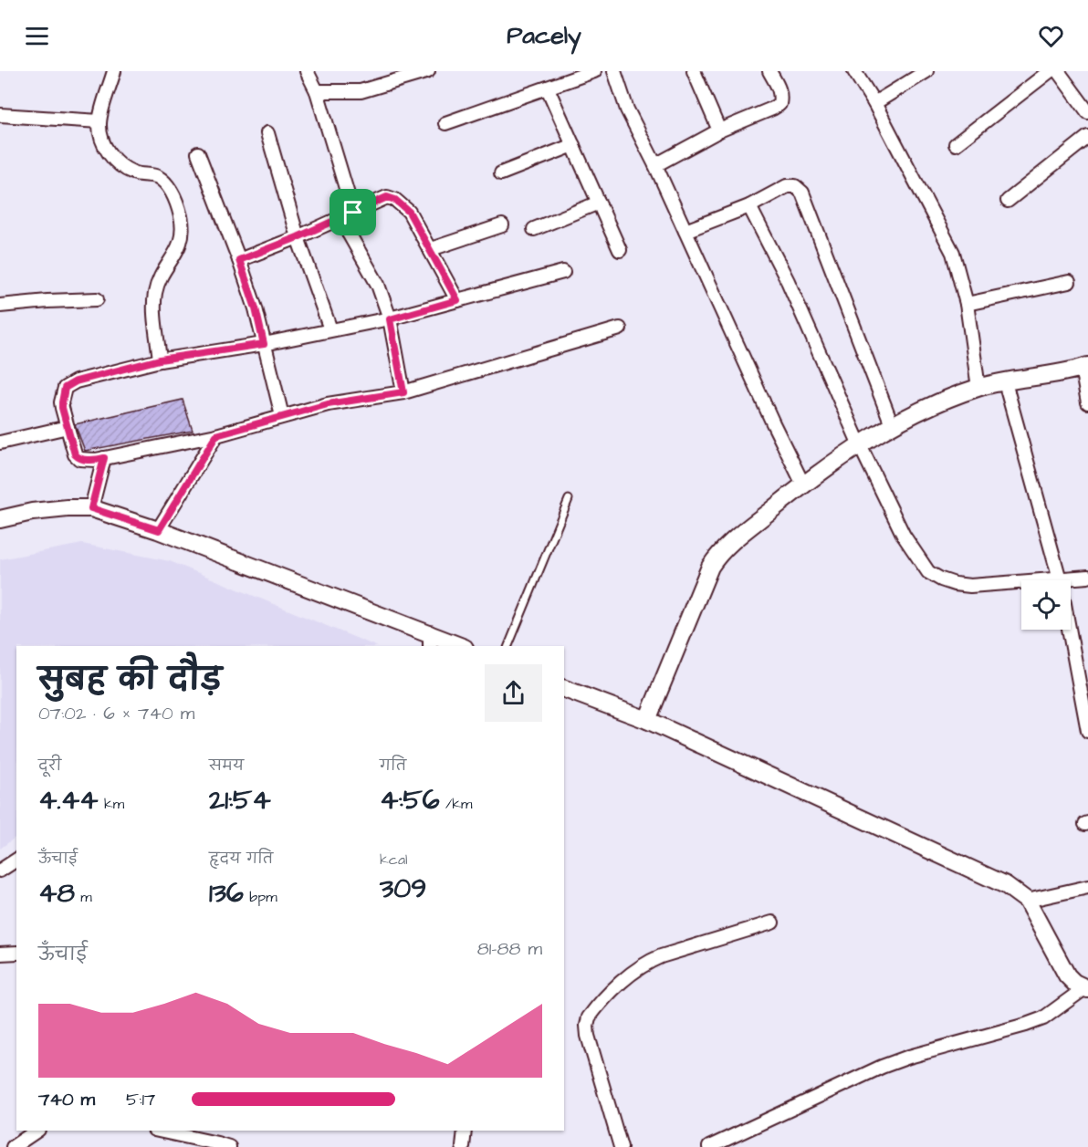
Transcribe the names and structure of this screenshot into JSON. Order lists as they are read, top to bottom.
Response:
{
  "page": {
    "header": "Pacely",
    "heading": ["सुबह की दौड़", "07:02 · 6 × 740 m"],
    "stats": [
      ["दूरी", "4.44 km"],
      ["समय", "21:54"],
      ["गति", "4:56 /km"],
      ["ऊँचाई", "48 m"],
      ["हृदय गति", "136 bpm"],
      ["kcal", "309"]
    ],
    "chart": ["ऊँचाई", "81–88 m"],
    "list": [
      {
        "name": "740 m",
        "note": "5:17"
      }
    ]
  }
}
